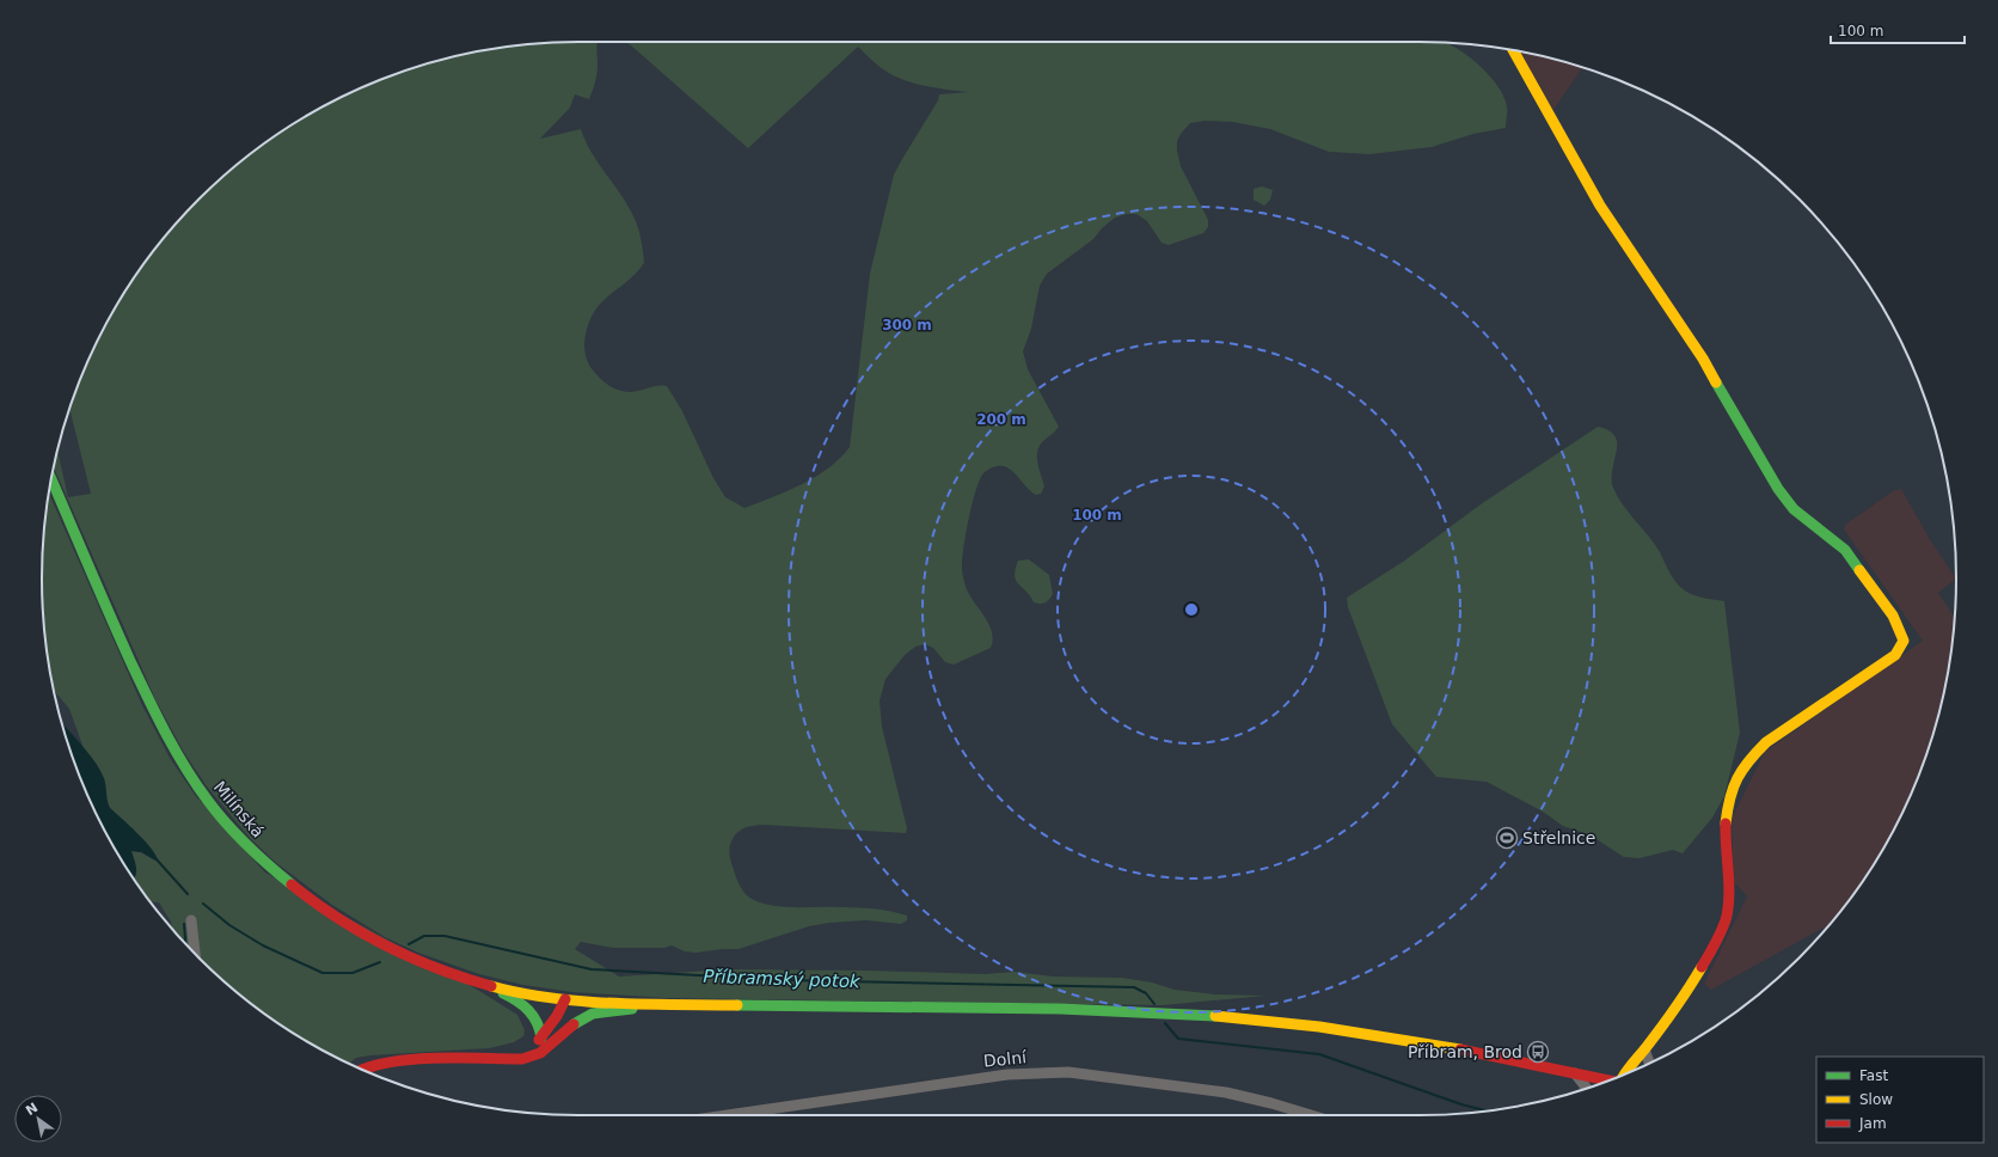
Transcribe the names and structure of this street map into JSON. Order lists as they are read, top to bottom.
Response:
{
  "streets": {
    "main road": ["Milínská"],
    "street": ["Dolní"]
  },
  "water": ["Příbramský potok"],
  "places": {
    "sports": ["Střelnice"],
    "bus stop": ["Příbram, Brod"]
  },
  "legend": ["Fast", "Slow", "Jam"],
  "scale_bar": "100 m",
  "north": "top left",
  "rings": ["300 m", "200 m", "100 m"]
}
